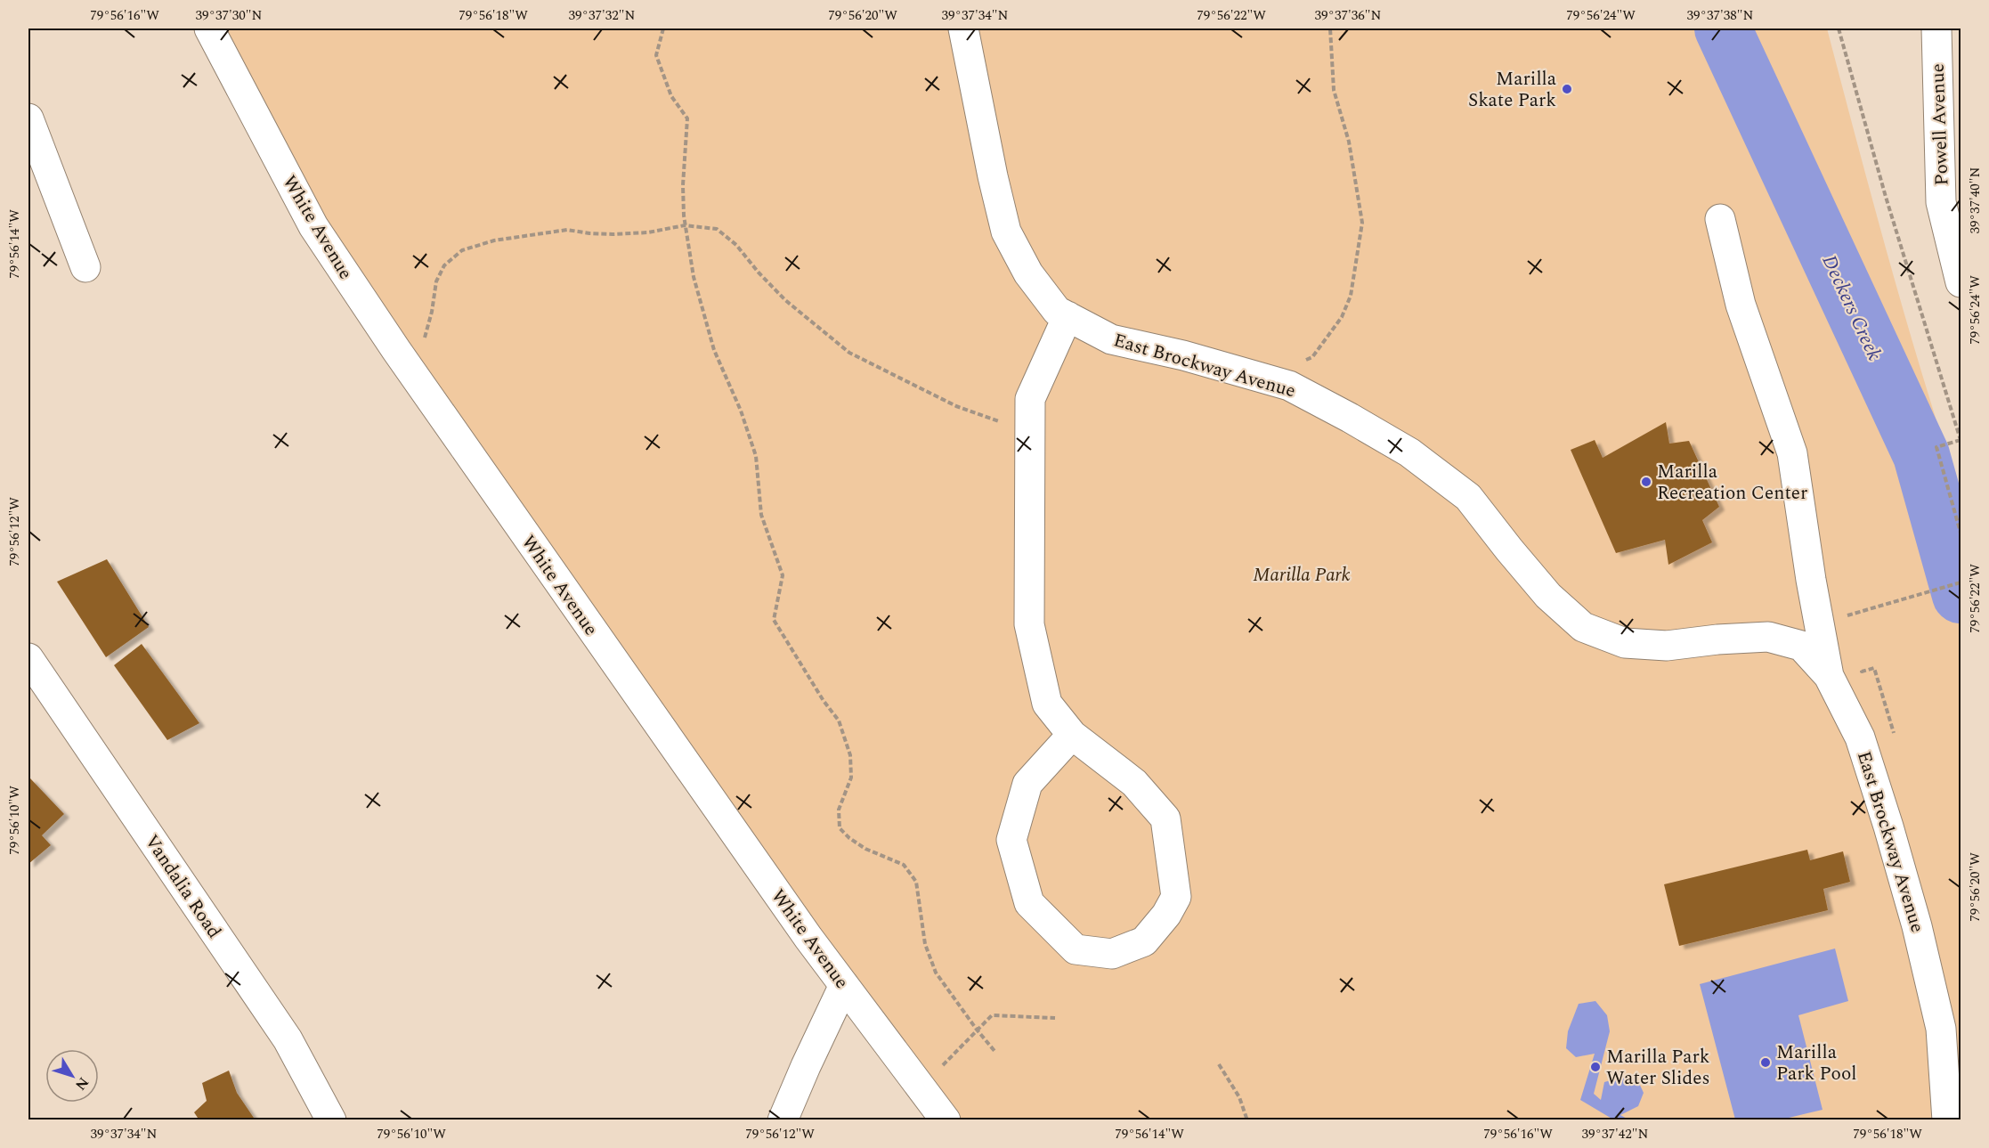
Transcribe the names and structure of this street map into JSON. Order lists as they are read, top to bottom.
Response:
{
  "streets": {
    "street": [
      "Powell Avenue",
      "White Avenue",
      "East Brockway Avenue",
      "Vandalia Road"
    ]
  },
  "water": ["Deckers Creek"],
  "parks": ["Marilla Park"],
  "places": [
    "Marilla Skate Park",
    "Marilla Recreation Center",
    "Marilla Park Pool",
    "Marilla Park Water Slides"
  ],
  "north": "bottom right",
  "coordinates": [
    "79°56'16\"W",
    "39°37'30\"N",
    "79°56'18\"W",
    "39°37'32\"N",
    "79°56'20\"W",
    "39°37'34\"N",
    "79°56'22\"W",
    "39°37'36\"N",
    "79°56'24\"W",
    "39°37'38\"N",
    "39°37'40\"N",
    "79°56'14\"W",
    "79°56'12\"W",
    "79°56'10\"W",
    "39°37'42\"N"
  ]
}
